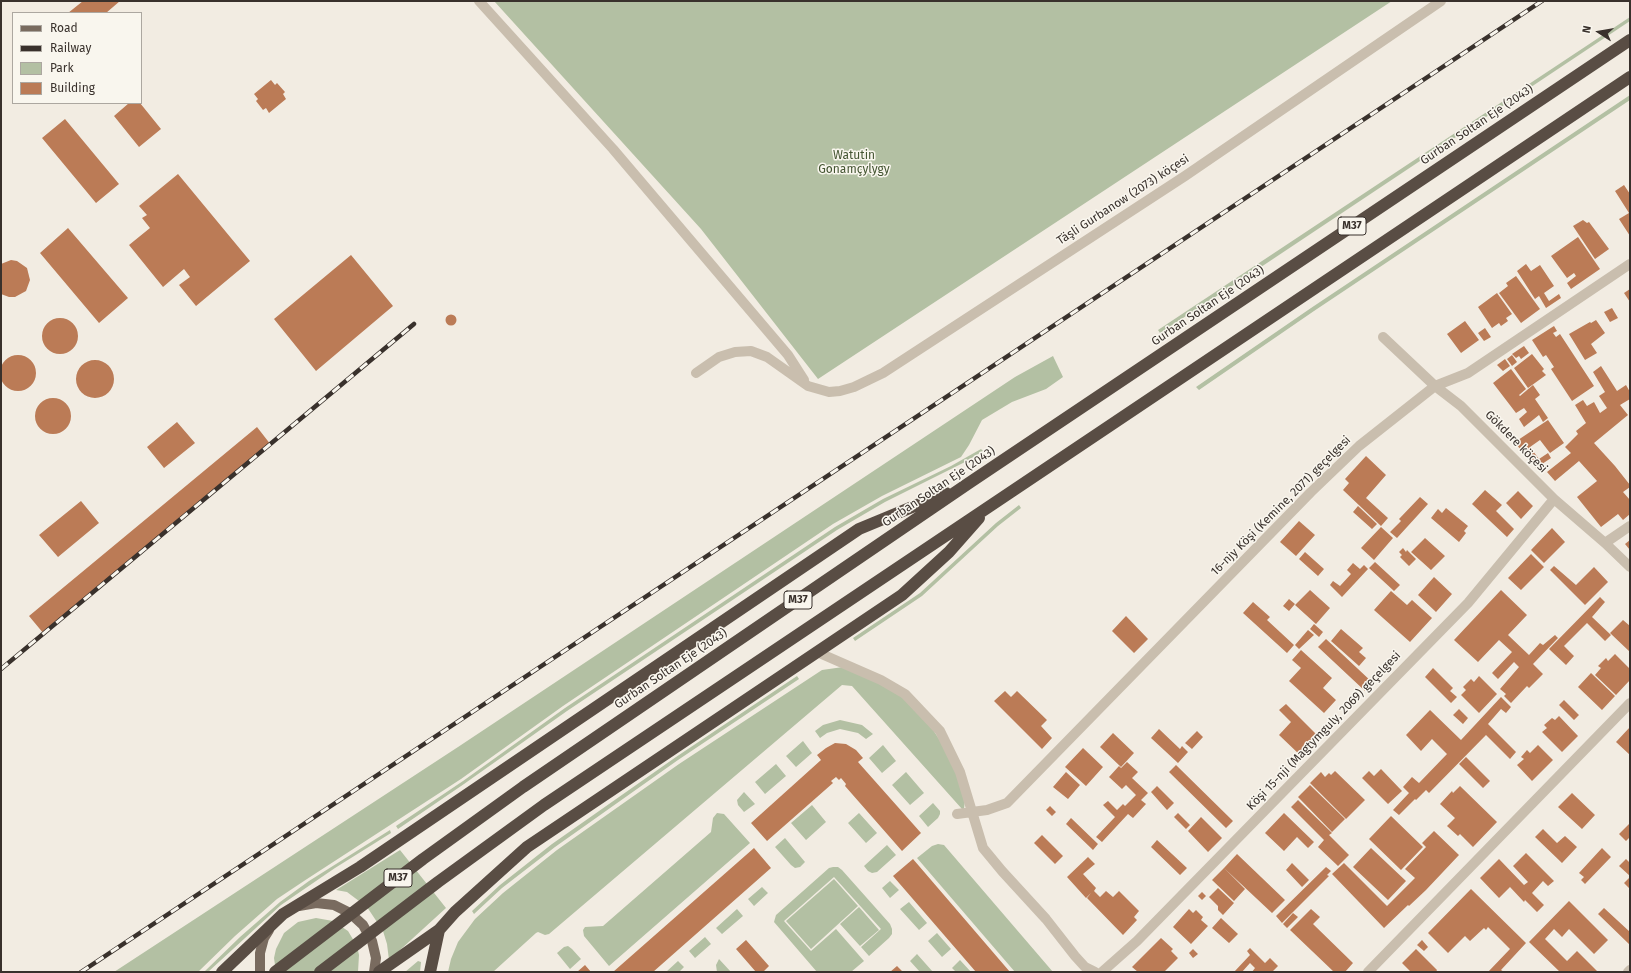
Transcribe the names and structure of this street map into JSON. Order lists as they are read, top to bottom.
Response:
{
  "streets": {
    "highway": ["Gurban Soltan Eje (2043)", "M37"],
    "street": [
      "Täşli Gurbanow (2073) köçesi",
      "Gökdere köçesi",
      "16-njy Köşi (Kemine, 2071) geçelgesi",
      "Köşi 15-nji (Magtymguly, 2069) geçelgesi"
    ]
  },
  "crossings": [
    ["Gökdere köçesi", "16-njy Köşi (Kemine, 2071) geçelgesi"],
    ["Gökdere köçesi", "Köşi 15-nji (Magtymguly, 2069) geçelgesi"]
  ],
  "parks": ["Watutin Gonamçylygy"],
  "legend": [
    "Road",
    "Railway",
    "Park",
    "Building"
  ],
  "north": "left"
}
